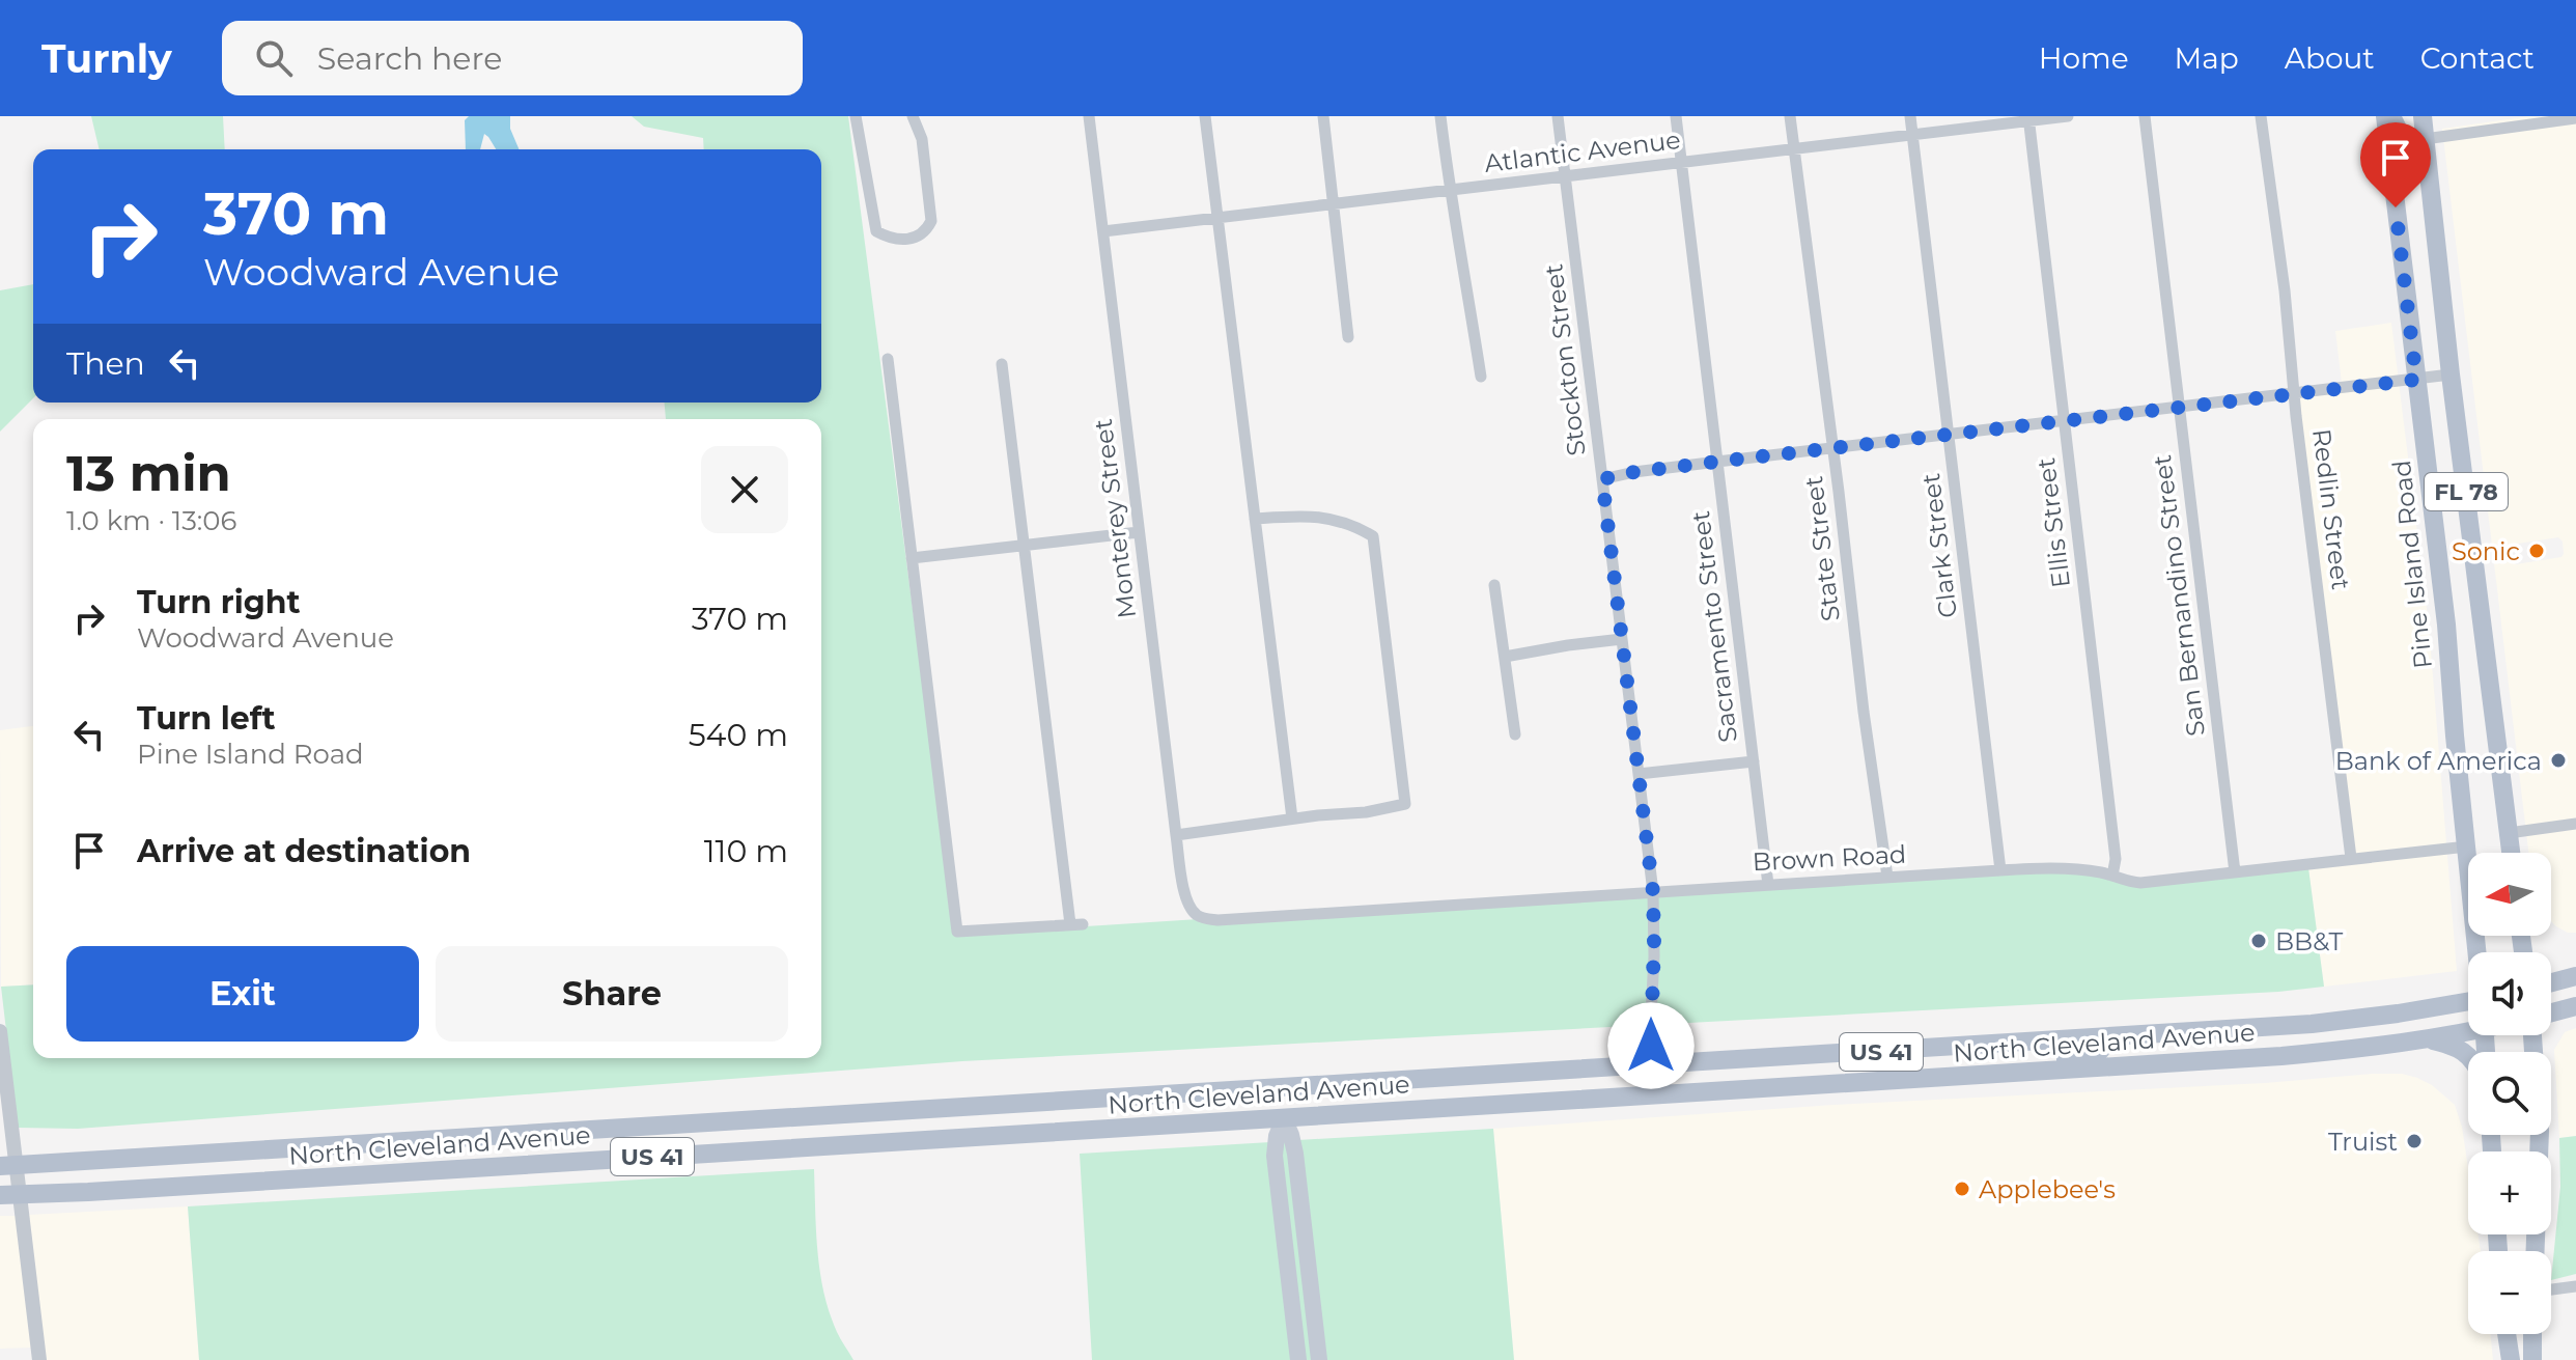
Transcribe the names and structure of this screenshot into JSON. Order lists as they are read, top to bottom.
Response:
{
  "streets": {
    "main road": [
      "FL 78",
      "Pine Island Road",
      "North Cleveland Avenue",
      "US 41"
    ],
    "street": [
      "Atlantic Avenue",
      "Stockton Street",
      "Redlin Street",
      "Monterey Street",
      "Ellis Street",
      "Clark Street",
      "State Street",
      "San Bernandino Street",
      "Sacramento Street",
      "Brown Road"
    ]
  },
  "crossings": [
    ["Atlantic Avenue", "Stockton Street"],
    ["Atlantic Avenue", "Monterey Street"],
    ["Atlantic Avenue", "Ellis Street"],
    ["Atlantic Avenue", "Clark Street"],
    ["Atlantic Avenue", "State Street"],
    ["Atlantic Avenue", "Sacramento Street"],
    ["Stockton Street", "Brown Road"],
    ["Stockton Street", "North Cleveland Avenue"],
    ["Redlin Street", "Brown Road"],
    ["Monterey Street", "Brown Road"],
    ["Ellis Street", "Brown Road"],
    ["Clark Street", "Brown Road"],
    ["State Street", "Brown Road"],
    ["Pine Island Road", "Brown Road"],
    ["San Bernandino Street", "Brown Road"],
    ["Sacramento Street", "Brown Road"]
  ],
  "places": [
    "Sonic",
    "Bank of America",
    "BB&T",
    "Truist",
    "Applebee's"
  ],
  "north": "left",
  "page": {
    "header": "Turnly",
    "search": "Search here",
    "nav": [
      "Home",
      "Map",
      "About",
      "Contact"
    ],
    "turn": ["370 m", "Woodward Avenue"],
    "then": "Then",
    "heading": ["13 min", "1.0 km · 13:06"],
    "list": [
      {
        "name": "Turn right",
        "note": "Woodward Avenue",
        "value": "370 m"
      },
      {
        "name": "Turn left",
        "note": "Pine Island Road",
        "value": "540 m"
      },
      {
        "name": "Arrive at destination",
        "value": "110 m"
      }
    ],
    "map_buttons": ["+", "−"],
    "buttons": ["Exit", "Share"]
  }
}
